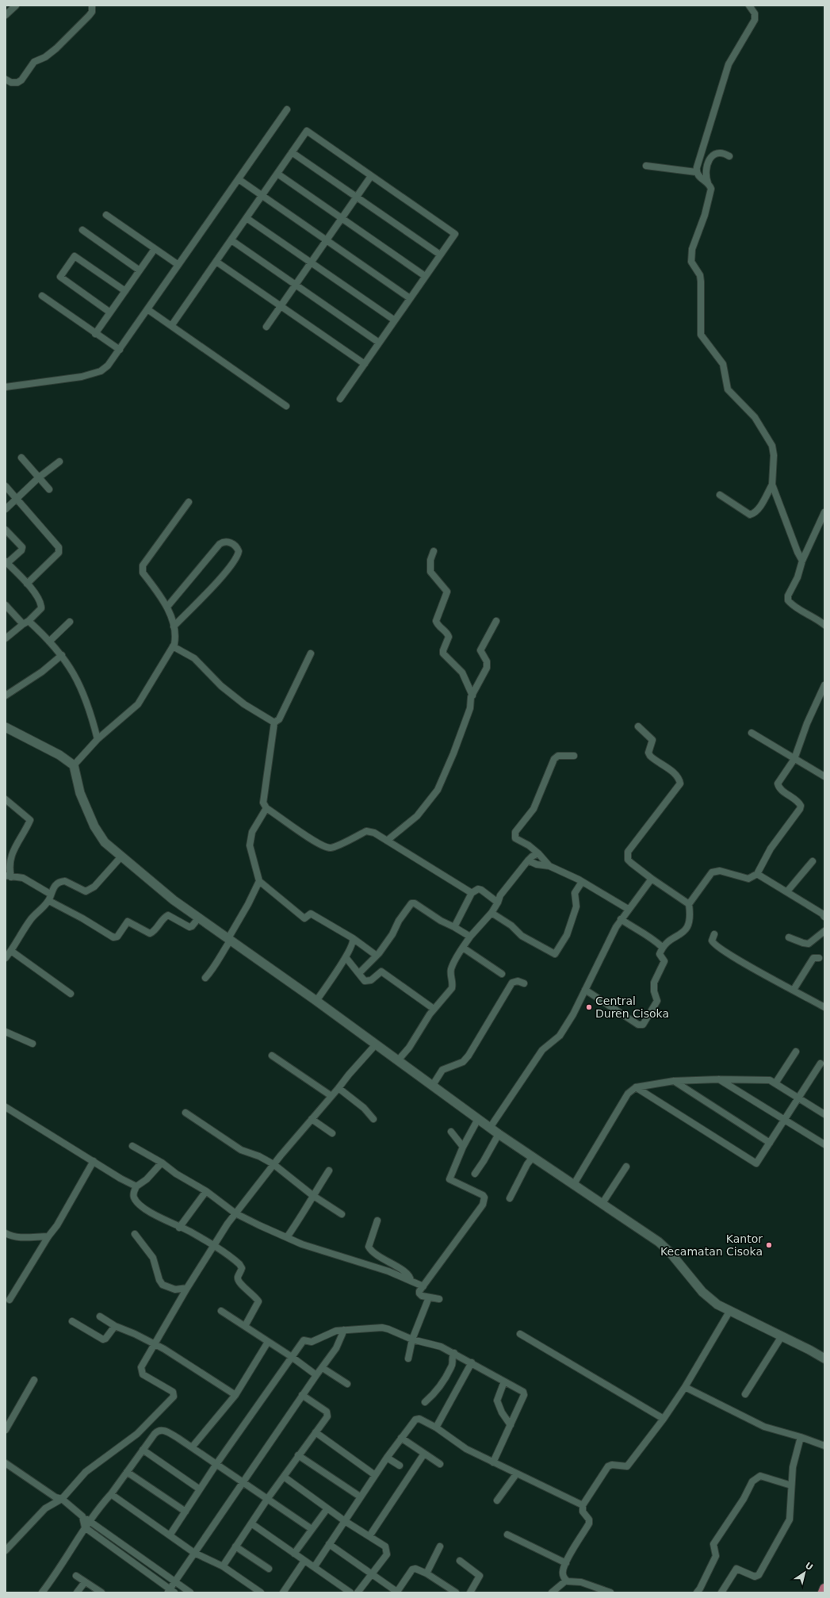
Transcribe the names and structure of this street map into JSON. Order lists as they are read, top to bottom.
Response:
{
  "places": ["Central Duren Cisoka", "Kantor Kecamatan Cisoka"],
  "north": "top right"
}
